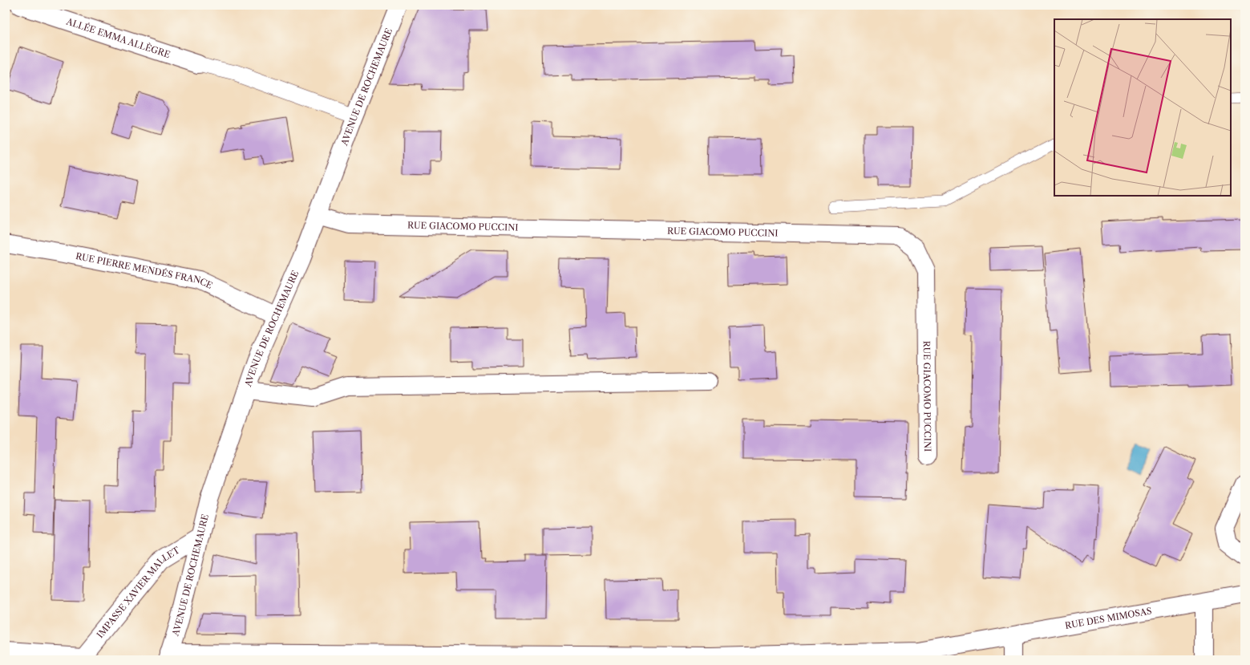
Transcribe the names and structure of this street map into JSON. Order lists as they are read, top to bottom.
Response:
{
  "streets": {
    "street": [
      "ALLÉE EMMA ALLÈGRE",
      "AVENUE DE ROCHEMAURE",
      "RUE GIACOMO PUCCINI",
      "RUE PIERRE MENDÉS FRANCE",
      "IMPASSE XAVIER MALLET",
      "RUE DES MIMOSAS"
    ]
  },
  "crossings": [
    ["AVENUE DE ROCHEMAURE", "RUE GIACOMO PUCCINI"],
    ["AVENUE DE ROCHEMAURE", "RUE PIERRE MENDÉS FRANCE"],
    ["AVENUE DE ROCHEMAURE", "IMPASSE XAVIER MALLET"],
    ["AVENUE DE ROCHEMAURE", "RUE DES MIMOSAS"]
  ]
}
